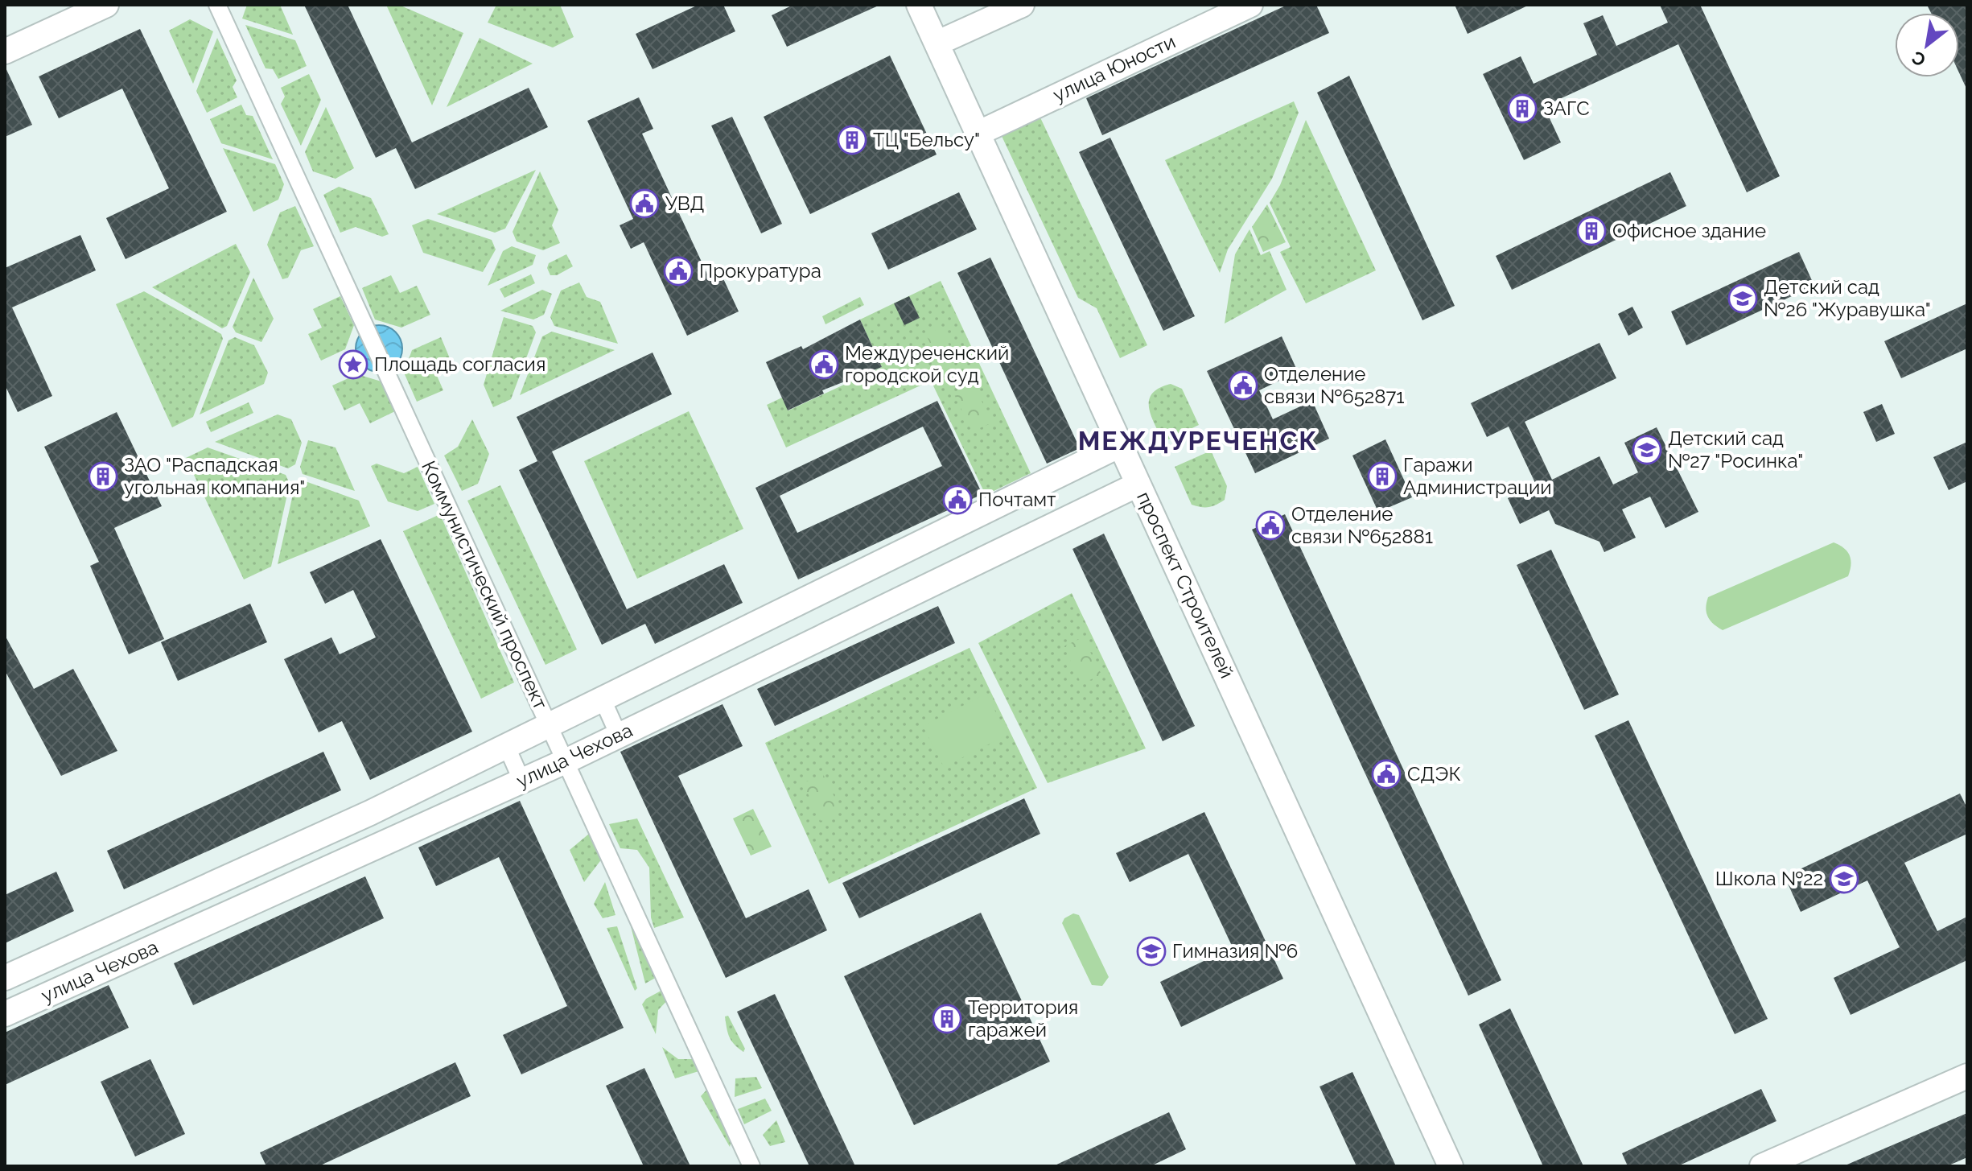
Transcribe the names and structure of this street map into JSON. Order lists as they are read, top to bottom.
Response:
{
  "streets": {
    "street": [
      "улица Юности",
      "Коммунистический проспект",
      "проспект Строителей",
      "улица Чехова"
    ]
  },
  "crossings": [
    ["улица Юности", "проспект Строителей"],
    ["Коммунистический проспект", "улица Чехова"],
    ["проспект Строителей", "улица Чехова"]
  ],
  "districts": ["МЕЖДУРЕЧЕНСК"],
  "places": {
    "building": [
      "ЗАГС",
      "ТЦ \"Бельсу\"",
      "Офисное здание",
      "ЗАО \"Распадская угольная компания\"",
      "Гаражи Администрации",
      "Территория гаражей"
    ],
    "public building": [
      "УВД",
      "Прокуратура",
      "Междуреченский городской суд",
      "Отделение связи №652871",
      "Почтамт",
      "Отделение связи №652881",
      "СДЭК"
    ],
    "school or university": [
      "Детский сад №26 \"Журавушка\"",
      "Детский сад №27 \"Росинка\"",
      "Школа №22",
      "Гимназия №6"
    ],
    "place": ["Площадь согласия"]
  },
  "north": "bottom left"
}
